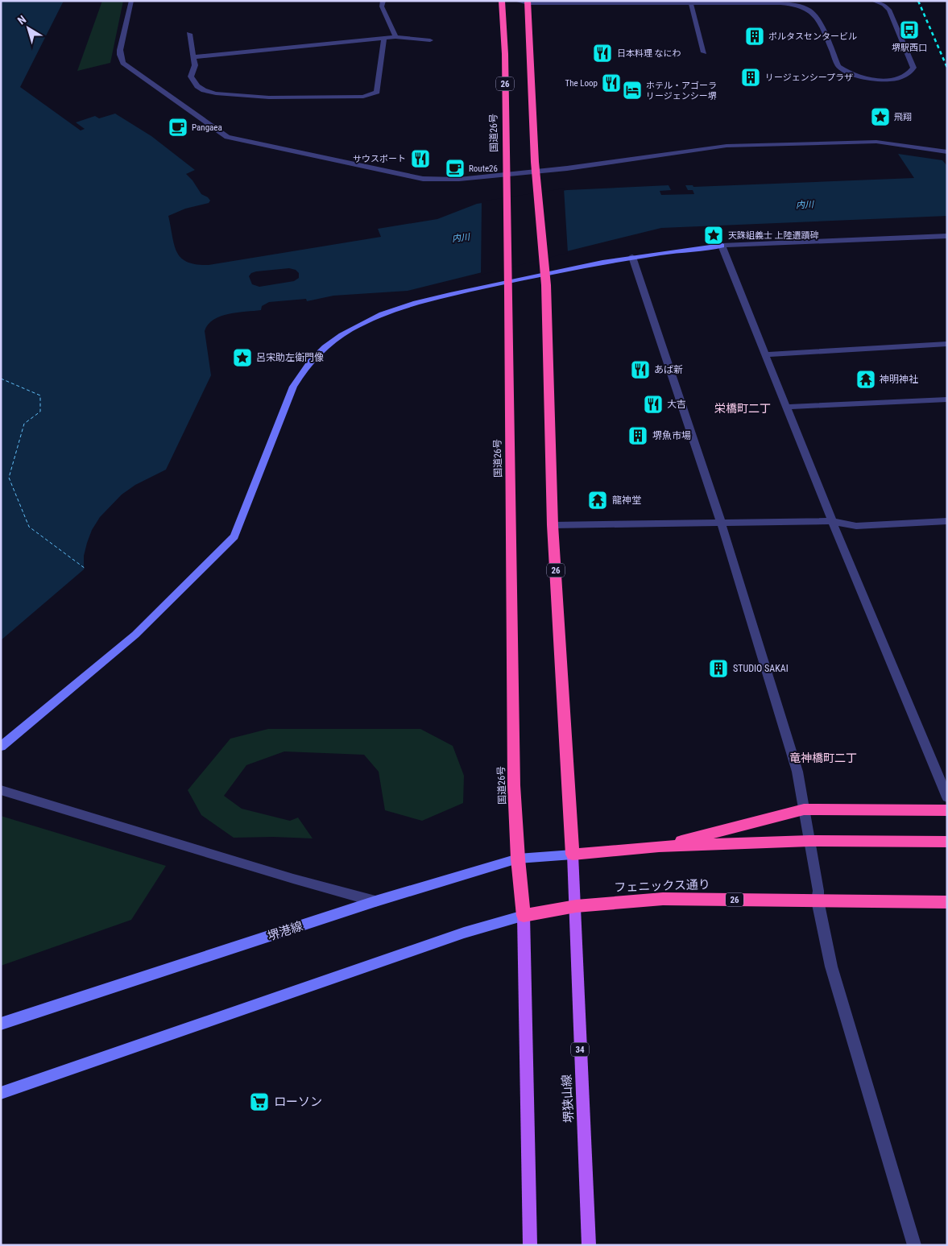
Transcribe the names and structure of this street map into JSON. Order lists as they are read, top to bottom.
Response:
{
  "streets": {
    "highway": ["26", "国道26号", "フェニックス通り"],
    "main road": ["34", "堺狭山線"],
    "street": ["堺港線"]
  },
  "crossings": [
    ["26", "堺港線"],
    ["26", "堺狭山線"],
    ["国道26号", "フェニックス通り"],
    ["国道26号", "堺港線"],
    ["フェニックス通り", "堺狭山線"],
    ["堺港線", "堺狭山線"]
  ],
  "districts": ["栄橋町二丁", "竜神橋町二丁"],
  "water": ["内川"],
  "places": {
    "bus stop": ["堺駅西口"],
    "building": [
      "ポルタスセンタービル",
      "リージェンシープラザ",
      "堺魚市場",
      "STUDIO SAKAI"
    ],
    "restaurant": [
      "日本料理 なにわ",
      "The Loop",
      "サウスポート",
      "あば新",
      "大吉"
    ],
    "hotel": ["ホテル・アゴーラ リージェンシー堺"],
    "place": ["飛翔", "天誅組義士 上陸遺蹟碑", "呂宋助左衛門像"],
    "cafe": ["Pangaea", "Route26"],
    "temple": ["神明神社", "龍神堂"],
    "supermarket": ["ローソン"]
  },
  "north": "top left"
}
